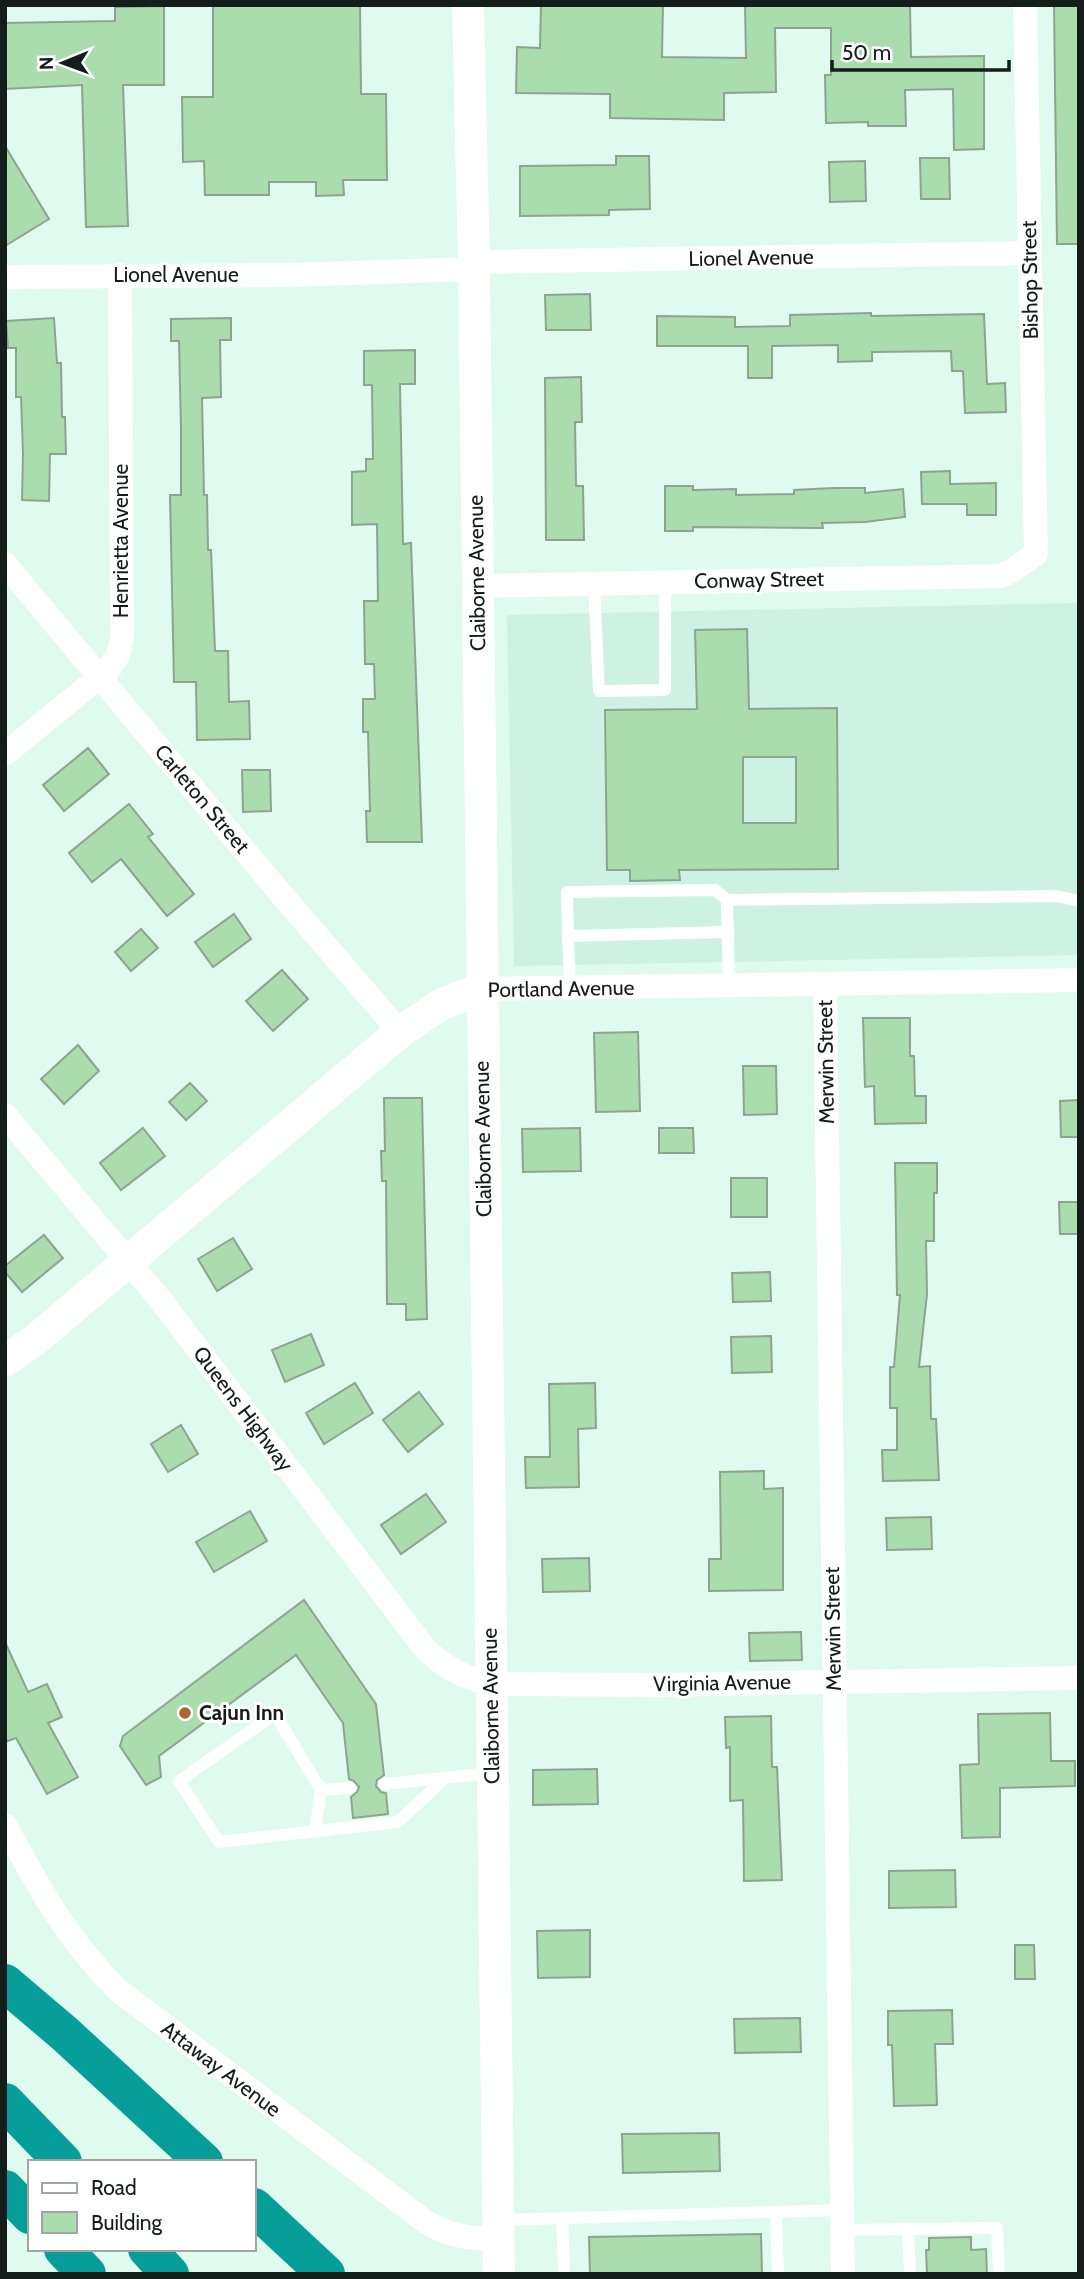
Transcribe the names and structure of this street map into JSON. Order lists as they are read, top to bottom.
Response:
{
  "streets": {
    "street": [
      "Lionel Avenue",
      "Bishop Street",
      "Henrietta Avenue",
      "Claiborne Avenue",
      "Conway Street",
      "Carleton Street",
      "Portland Avenue",
      "Merwin Street",
      "Queens Highway",
      "Virginia Avenue",
      "Attaway Avenue"
    ]
  },
  "crossings": [
    ["Lionel Avenue", "Bishop Street"],
    ["Lionel Avenue", "Henrietta Avenue"],
    ["Lionel Avenue", "Claiborne Avenue"],
    ["Bishop Street", "Conway Street"],
    ["Henrietta Avenue", "Carleton Street"],
    ["Claiborne Avenue", "Conway Street"],
    ["Claiborne Avenue", "Portland Avenue"],
    ["Claiborne Avenue", "Queens Highway"],
    ["Claiborne Avenue", "Virginia Avenue"],
    ["Claiborne Avenue", "Attaway Avenue"],
    ["Carleton Street", "Portland Avenue"],
    ["Portland Avenue", "Merwin Street"],
    ["Portland Avenue", "Queens Highway"],
    ["Merwin Street", "Virginia Avenue"],
    ["Queens Highway", "Virginia Avenue"]
  ],
  "places": ["Cajun Inn"],
  "legend": ["Road", "Building"],
  "scale_bar": "50 m",
  "north": "left"
}
